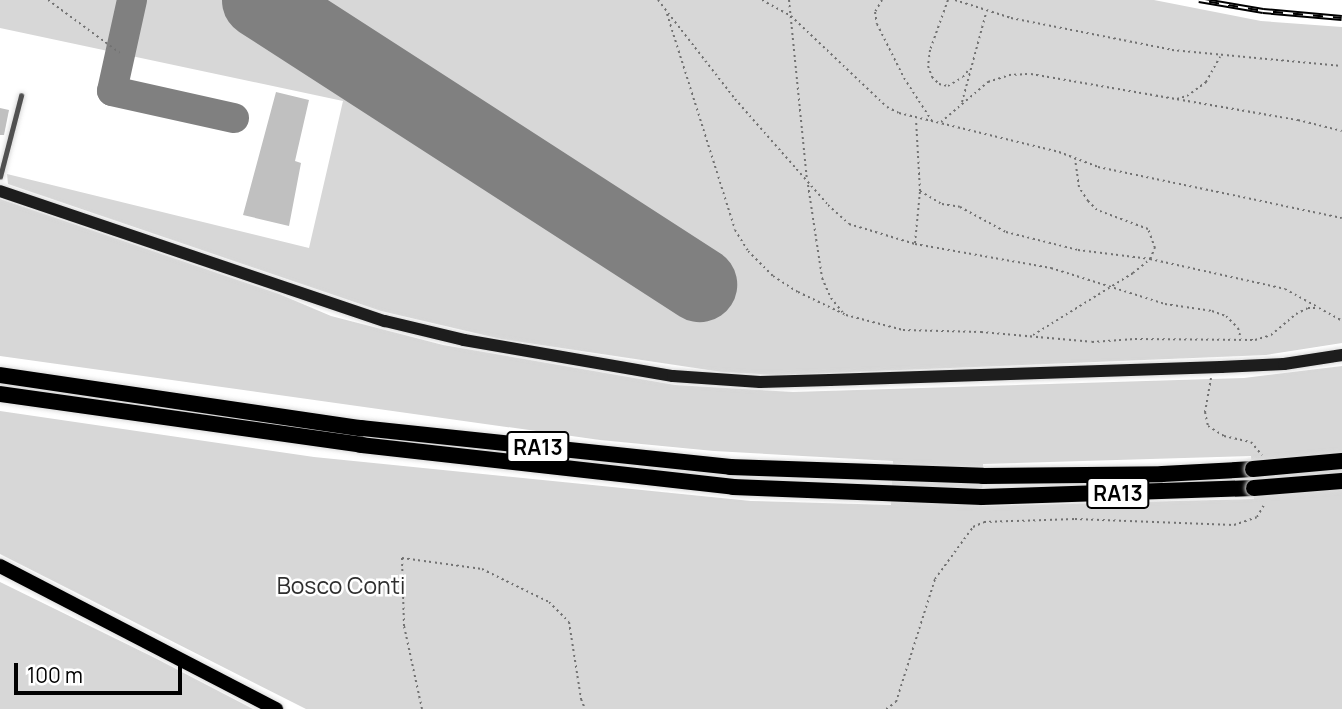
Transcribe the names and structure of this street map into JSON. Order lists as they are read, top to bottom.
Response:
{
  "streets": {
    "highway": ["RA13"]
  },
  "parks": ["Bosco Conti"],
  "scale_bar": "100 m"
}
